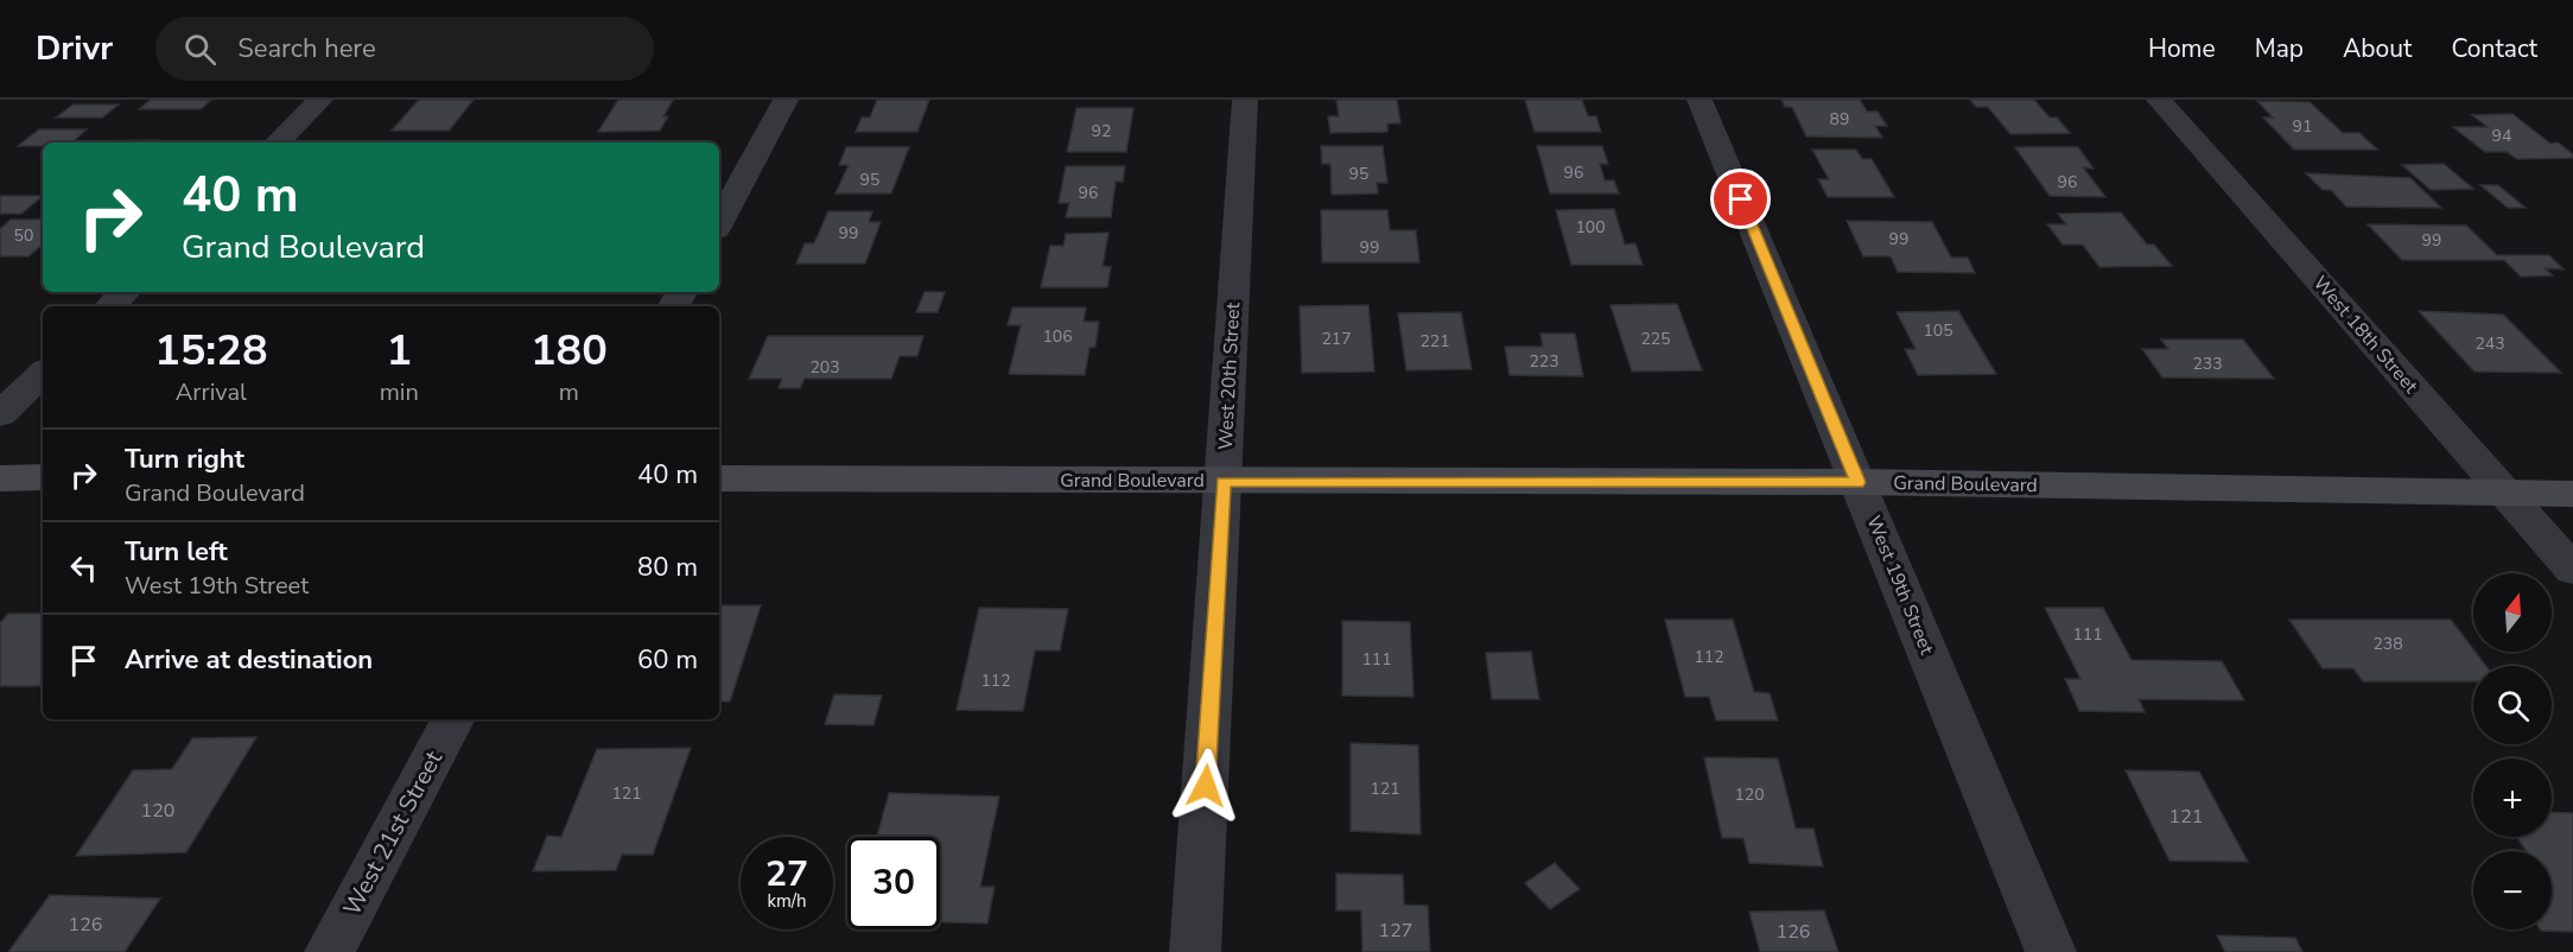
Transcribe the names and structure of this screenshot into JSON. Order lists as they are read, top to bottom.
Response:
{
  "streets": {
    "street": [
      "West 18th Street",
      "West 20th Street",
      "Grand Boulevard",
      "West 19th Street",
      "West 21st Street"
    ]
  },
  "crossings": [
    ["West 18th Street", "Grand Boulevard"],
    ["West 20th Street", "Grand Boulevard"],
    ["Grand Boulevard", "West 19th Street"]
  ],
  "house_numbers": [
    "89",
    "91",
    "92",
    "94",
    "96",
    "95",
    "95",
    "96",
    "96",
    "100",
    "99",
    "50",
    "99",
    "99",
    "99",
    "105",
    "106",
    "217",
    "225",
    "221",
    "243",
    "223",
    "233",
    "203",
    "111",
    "238",
    "112",
    "111",
    "112",
    "121",
    "121",
    "120",
    "120",
    "121",
    "126",
    "127",
    "126"
  ],
  "north": "top",
  "page": {
    "header": "Drivr",
    "search": "Search here",
    "nav": [
      "Home",
      "Map",
      "About",
      "Contact"
    ],
    "turn": ["40 m", "Grand Boulevard"],
    "eta": [
      "15:28",
      "Arrival",
      "1",
      "min",
      "180",
      "m"
    ],
    "list": [
      {
        "name": "Turn right",
        "note": "Grand Boulevard",
        "value": "40 m"
      },
      {
        "name": "Turn left",
        "note": "West 19th Street",
        "value": "80 m"
      },
      {
        "name": "Arrive at destination",
        "value": "60 m"
      }
    ],
    "map_buttons": ["+", "−"],
    "speed": "27 km/h",
    "limit": "30"
  }
}
